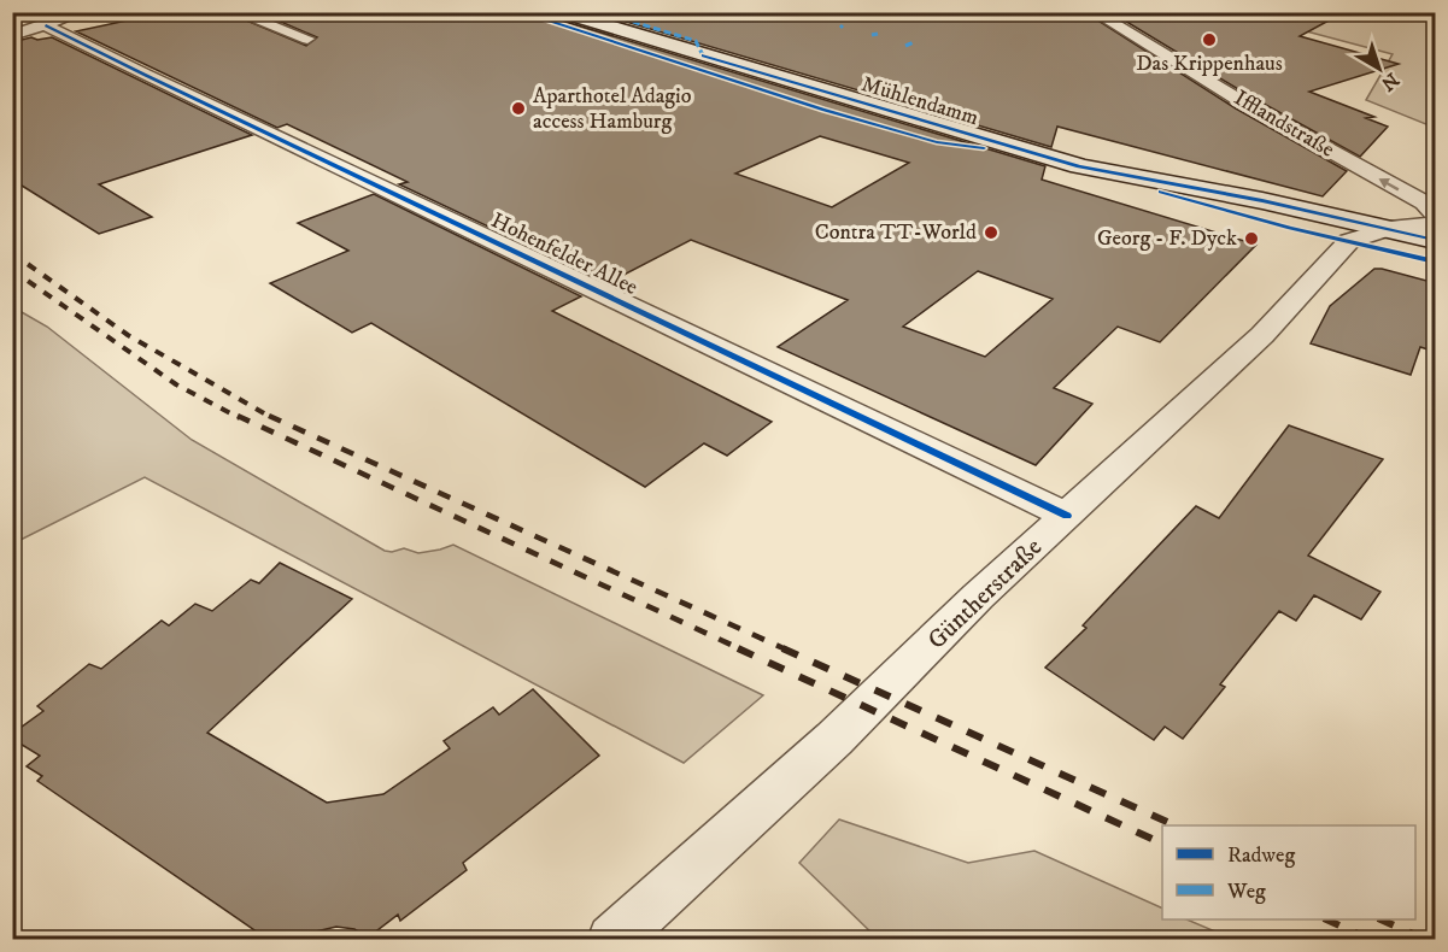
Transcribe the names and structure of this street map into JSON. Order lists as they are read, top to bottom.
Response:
{
  "streets": {
    "main road": ["Mühlendamm"],
    "street": ["Ifflandstraße", "Hohenfelder Allee", "Güntherstraße"]
  },
  "crossings": [
    ["Mühlendamm", "Güntherstraße"],
    ["Hohenfelder Allee", "Güntherstraße"]
  ],
  "one_way": ["Ifflandstraße"],
  "places": [
    "Das Krippenhaus",
    "Aparthotel Adagio access Hamburg",
    "Contra TT-World",
    "Georg - F. Dyck"
  ],
  "legend": ["Radweg", "Weg"],
  "north": "bottom right"
}
